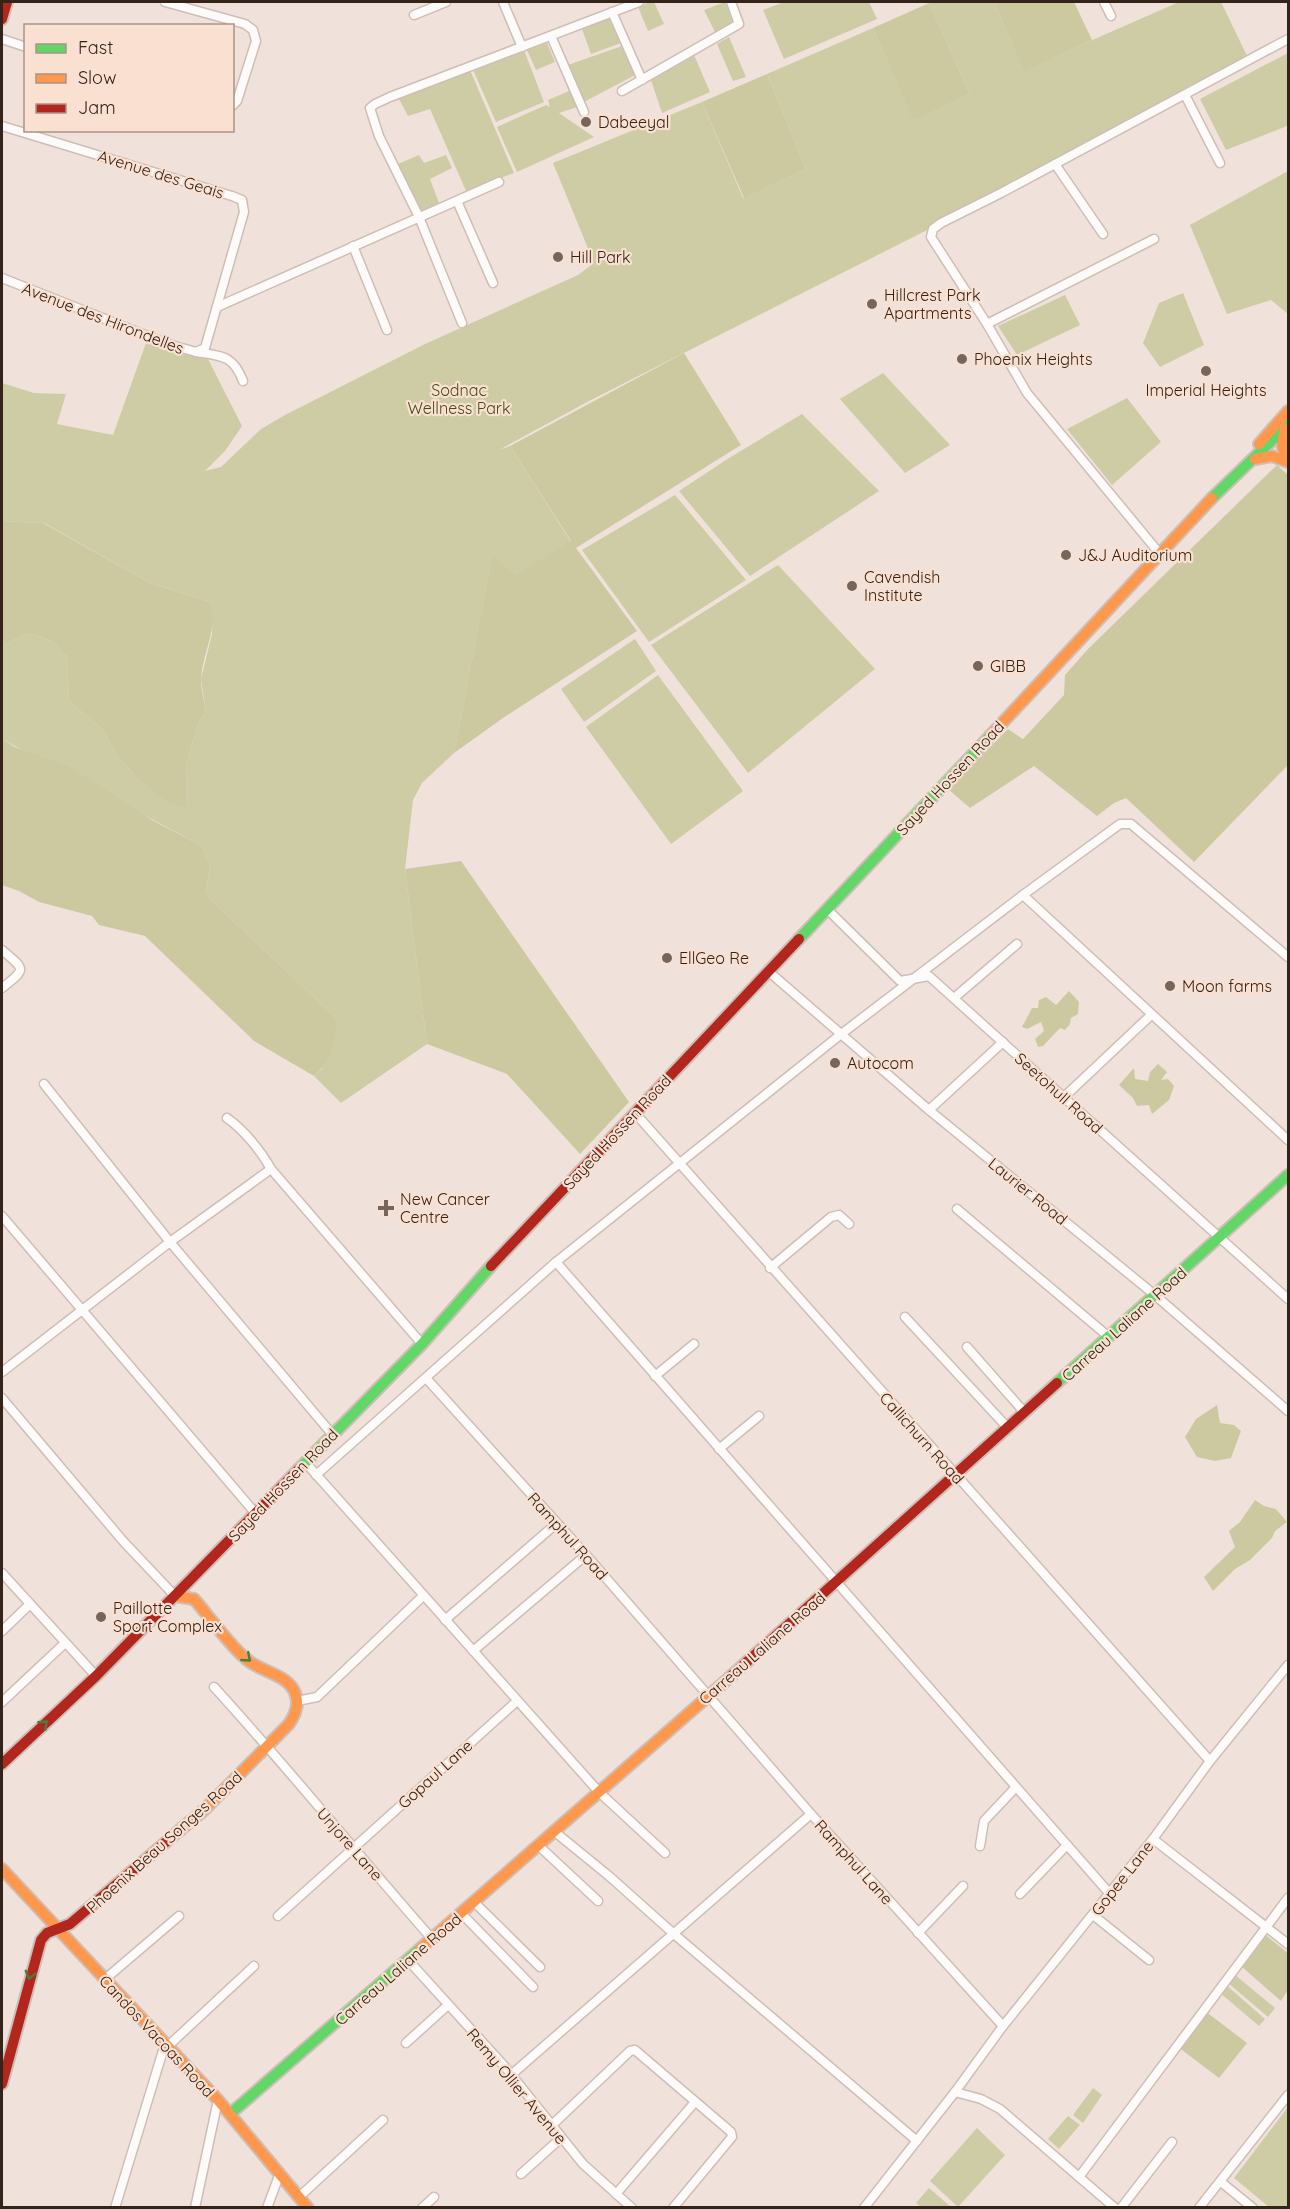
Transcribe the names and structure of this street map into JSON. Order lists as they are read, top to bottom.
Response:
{
  "streets": {
    "main road": [
      "Sayed Hossen Road",
      "Carreau Laliane Road",
      "Phoenix Beau Songes Road",
      "Candos Vacoas Road"
    ],
    "street": [
      "Avenue des Geais",
      "Avenue des Hirondelles",
      "Seetohull Road",
      "Laurier Road",
      "Callichurn Road",
      "Ramphul Road",
      "Gopaul Lane",
      "Unjore Lane",
      "Ramphul Lane",
      "Gopee Lane",
      "Remy Ollier Avenue"
    ]
  },
  "crossings": [
    ["Avenue des Geais", "Avenue des Hirondelles"],
    ["Sayed Hossen Road", "Seetohull Road"],
    ["Sayed Hossen Road", "Laurier Road"],
    ["Sayed Hossen Road", "Callichurn Road"],
    ["Seetohull Road", "Carreau Laliane Road"],
    ["Laurier Road", "Carreau Laliane Road"],
    ["Carreau Laliane Road", "Callichurn Road"],
    ["Carreau Laliane Road", "Ramphul Road"],
    ["Carreau Laliane Road", "Unjore Lane"],
    ["Carreau Laliane Road", "Ramphul Lane"],
    ["Carreau Laliane Road", "Candos Vacoas Road"],
    ["Carreau Laliane Road", "Remy Ollier Avenue"],
    ["Callichurn Road", "Gopee Lane"],
    ["Ramphul Road", "Ramphul Lane"],
    ["Gopaul Lane", "Unjore Lane"],
    ["Phoenix Beau Songes Road", "Unjore Lane"],
    ["Phoenix Beau Songes Road", "Candos Vacoas Road"],
    ["Ramphul Lane", "Gopee Lane"]
  ],
  "parks": ["Sodnac Wellness Park"],
  "places": {
    "other": [
      "Dabeeyal",
      "Hill Park",
      "Hillcrest Park Apartments",
      "Phoenix Heights",
      "Imperial Heights",
      "J&J Auditorium",
      "Cavendish Institute",
      "GIBB",
      "EllGeo Re",
      "Moon farms",
      "Autocom",
      "Paillotte Sport Complex"
    ],
    "health": ["New Cancer Centre"]
  },
  "legend": ["Fast", "Slow", "Jam"]
}
